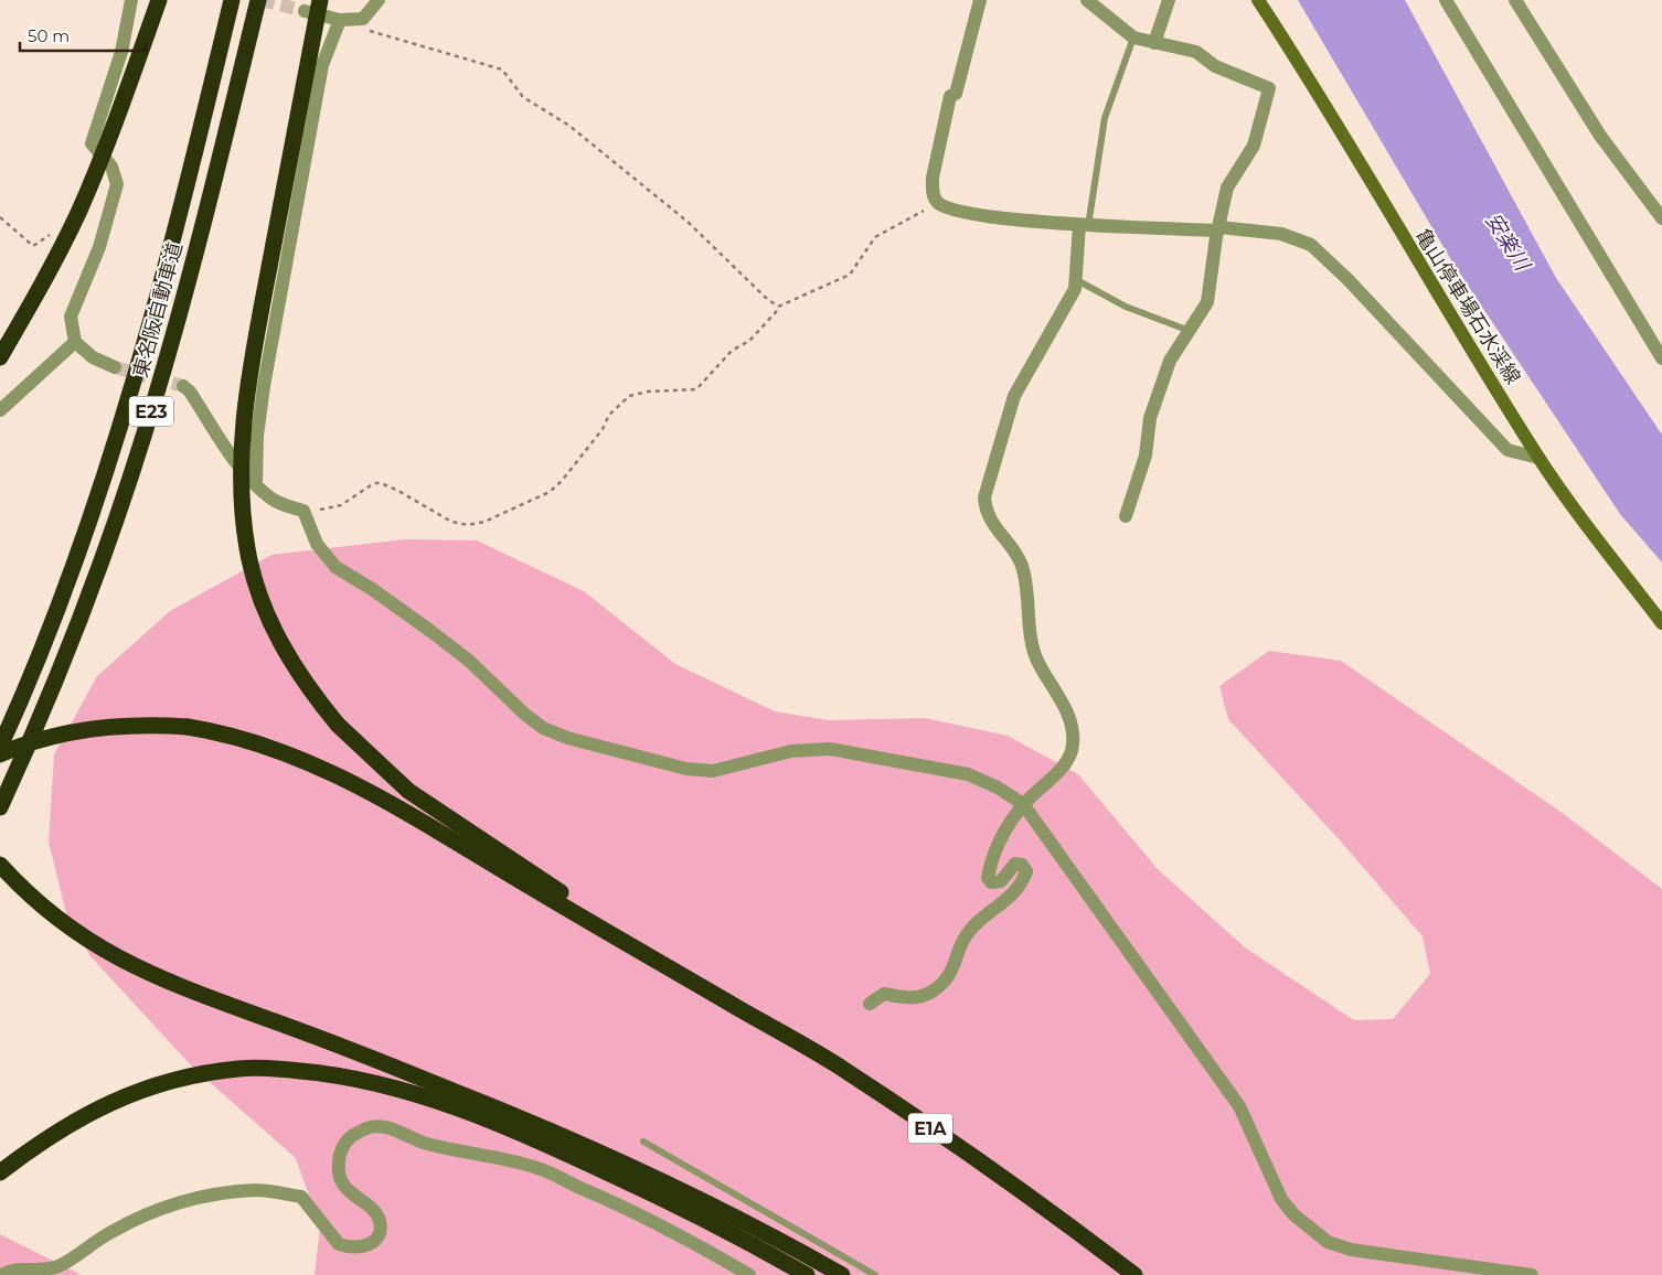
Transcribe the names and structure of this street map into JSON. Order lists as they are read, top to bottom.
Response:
{
  "streets": {
    "highway": ["東名阪自動車道", "E23", "E1A"],
    "main road": ["亀山停車場石水渓線"]
  },
  "water": ["安楽川"],
  "scale_bar": "50 m"
}
